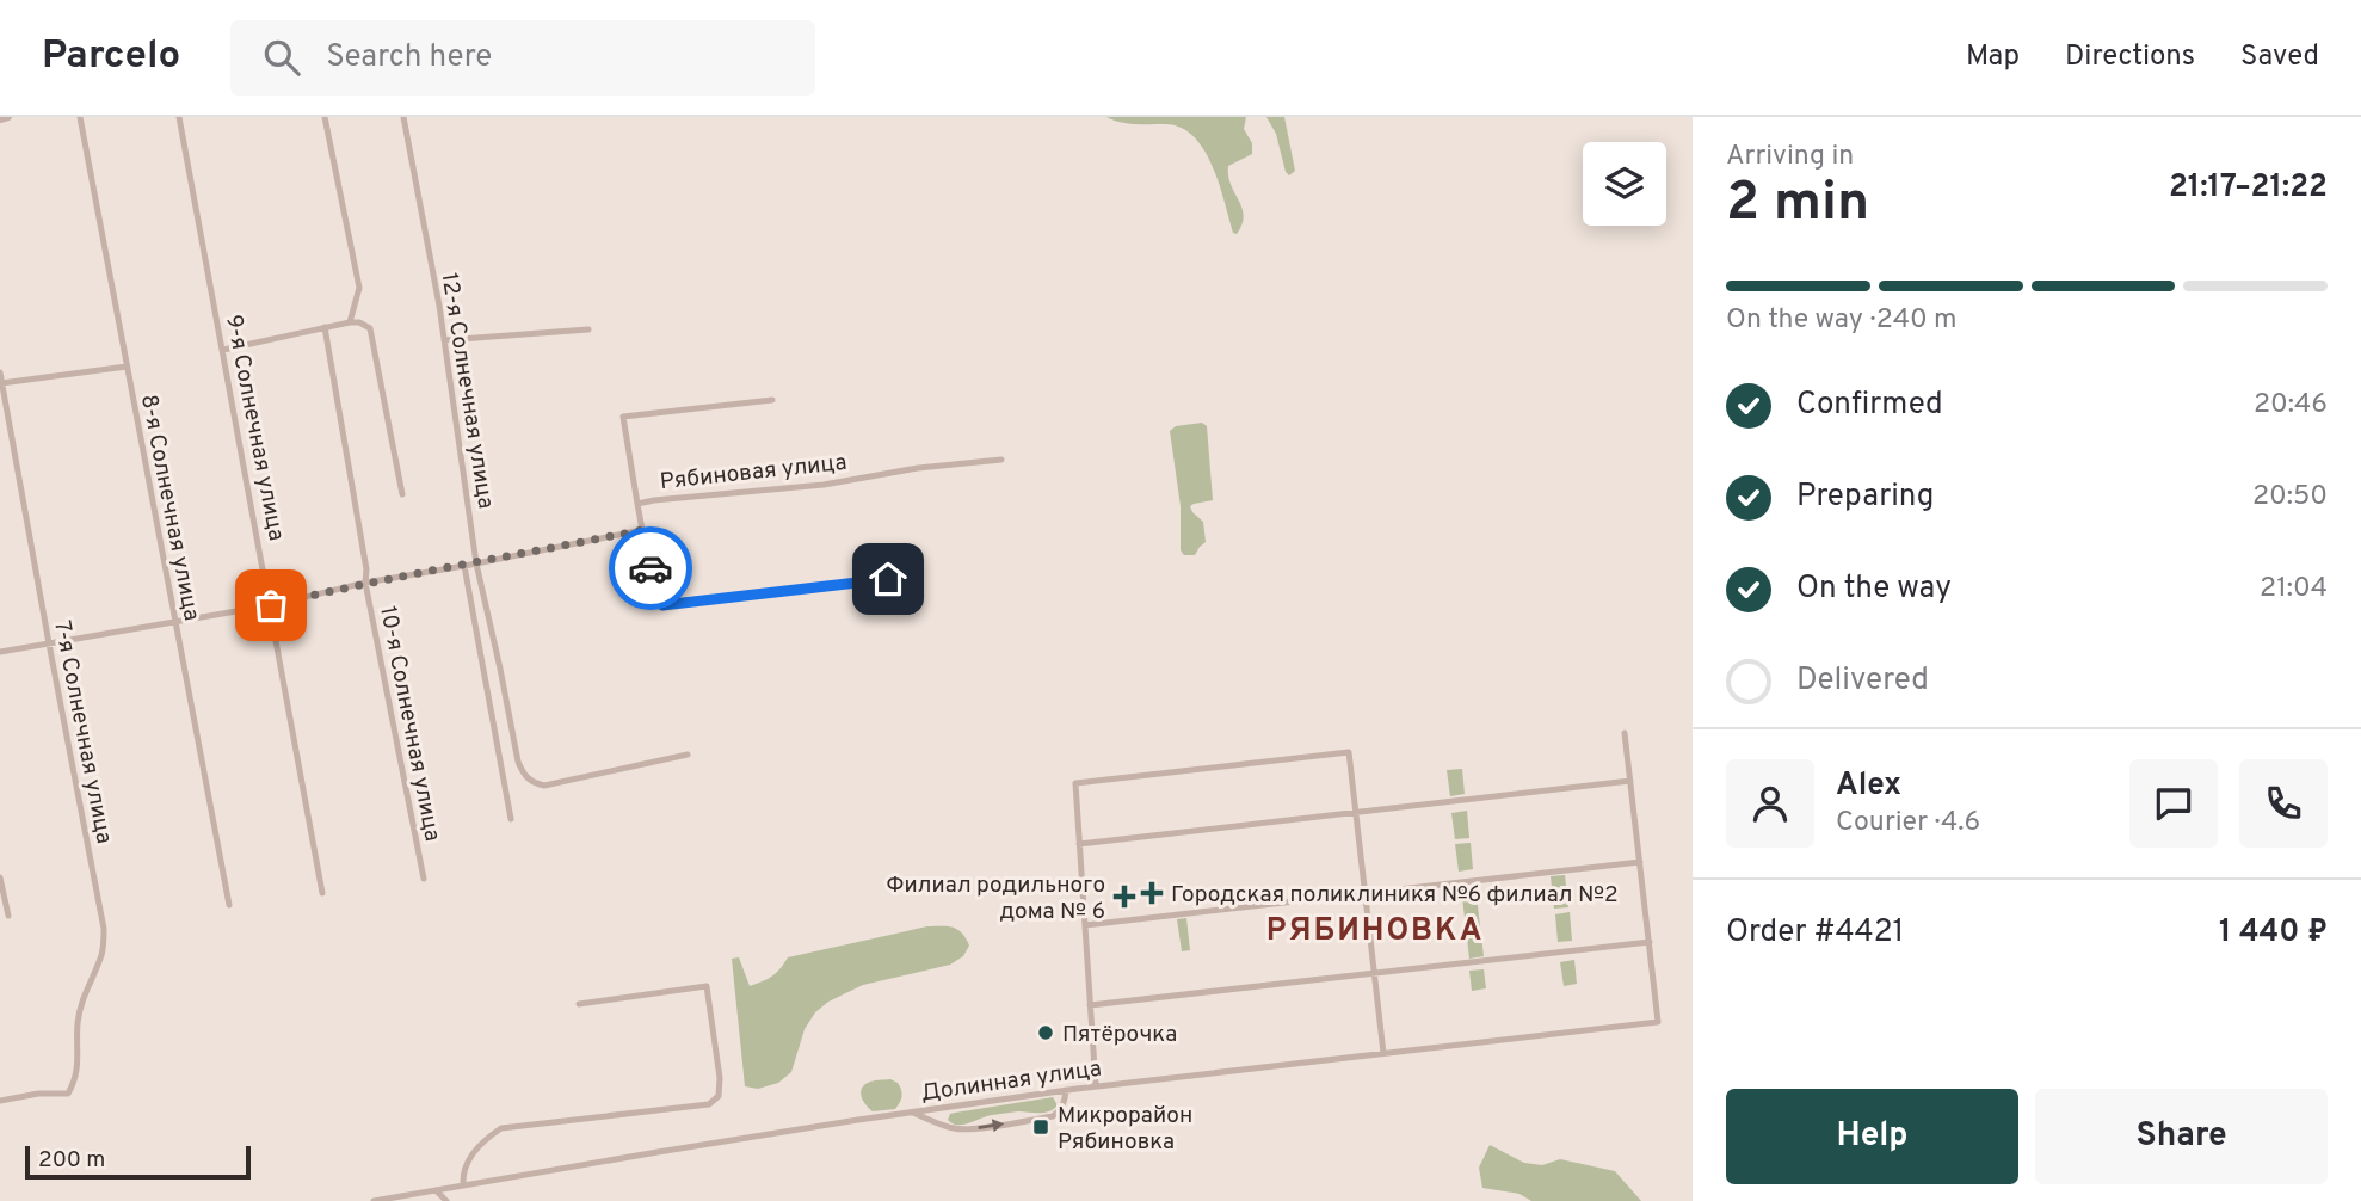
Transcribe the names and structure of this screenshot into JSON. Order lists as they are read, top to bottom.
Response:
{
  "streets": {
    "street": [
      "12-я Солнечная улица",
      "9-я Солнечная улица",
      "Рябиновая улица",
      "8-я Солнечная улица",
      "10-я Солнечная улица",
      "7-я Солнечная улица",
      "Долинная улица"
    ]
  },
  "districts": ["РЯБИНОВКА"],
  "places": {
    "health": ["Городская поликлиникя №6 филиал №2", "Филиал родильного дома № 6"],
    "other": ["Пятёрочка"],
    "transit": ["Микрорайон Рябиновка"]
  },
  "scale_bar": "200 m",
  "page": {
    "header": "Parcelo",
    "search": "Search here",
    "nav": ["Map", "Directions", "Saved"],
    "heading": ["2 min", "Arriving in", "21:17–21:22"],
    "panel": [
      "Alex",
      "Courier · 4.6",
      "Order #4421",
      "1 440 ₽"
    ],
    "bar": "On the way · 240 m",
    "list": [
      ["Confirmed", "20:46"],
      ["Preparing", "20:50"],
      ["On the way", "21:04"],
      "Delivered"
    ],
    "buttons": ["Help", "Share"],
    "scale": "200 m"
  }
}
